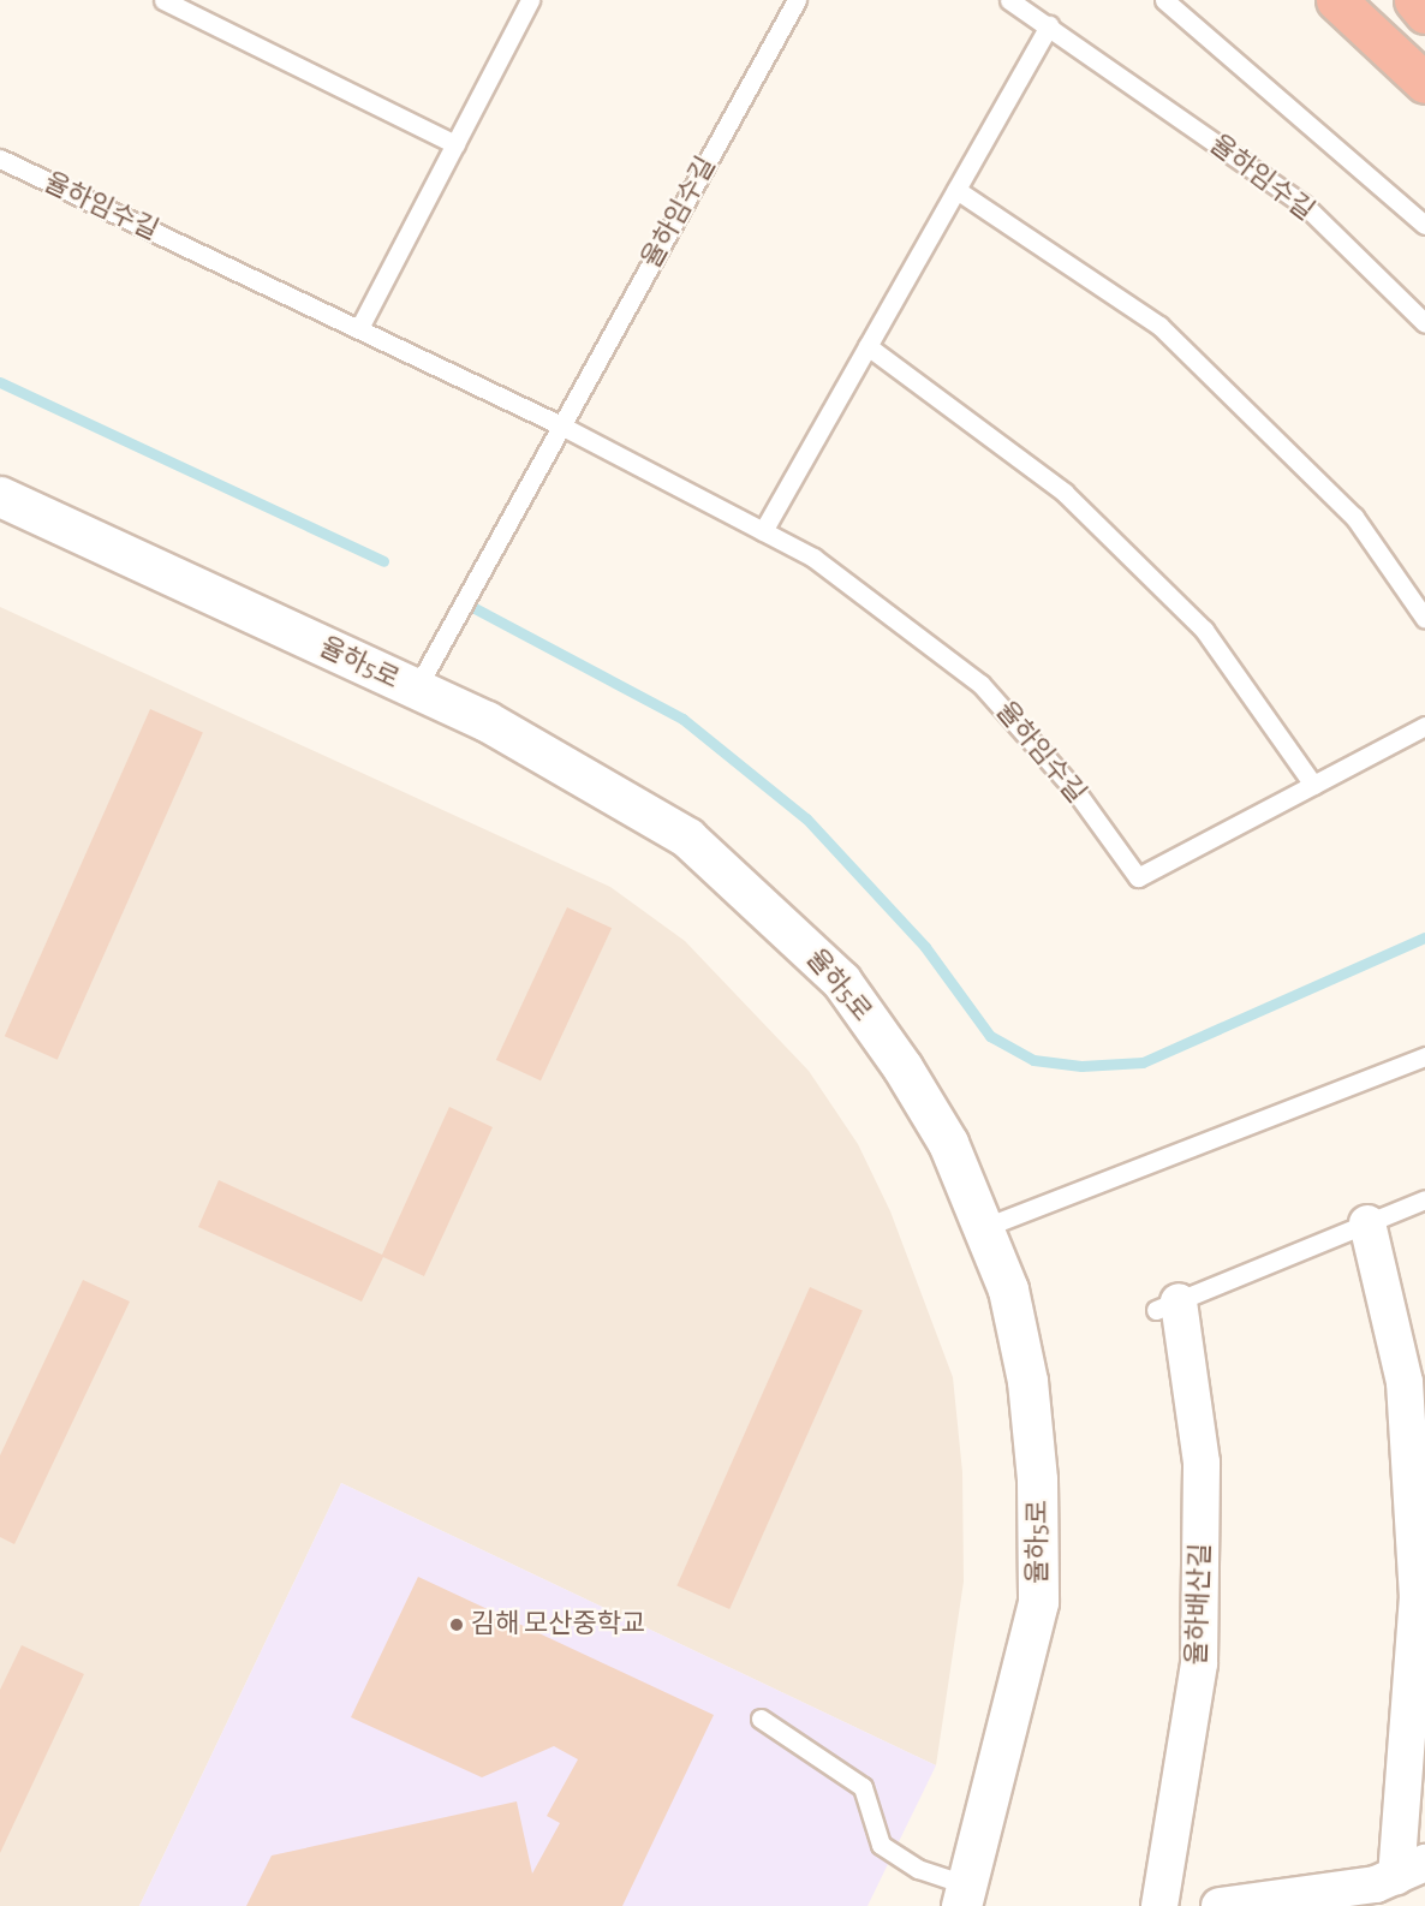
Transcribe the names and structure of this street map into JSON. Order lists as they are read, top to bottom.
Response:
{
  "streets": {
    "street": ["율하5로", "율하배산길"],
    "lane": ["율하임수길"]
  },
  "crossings": [
    ["율하임수길", "율하5로"]
  ],
  "places": ["김해 모산중학교"]
}
